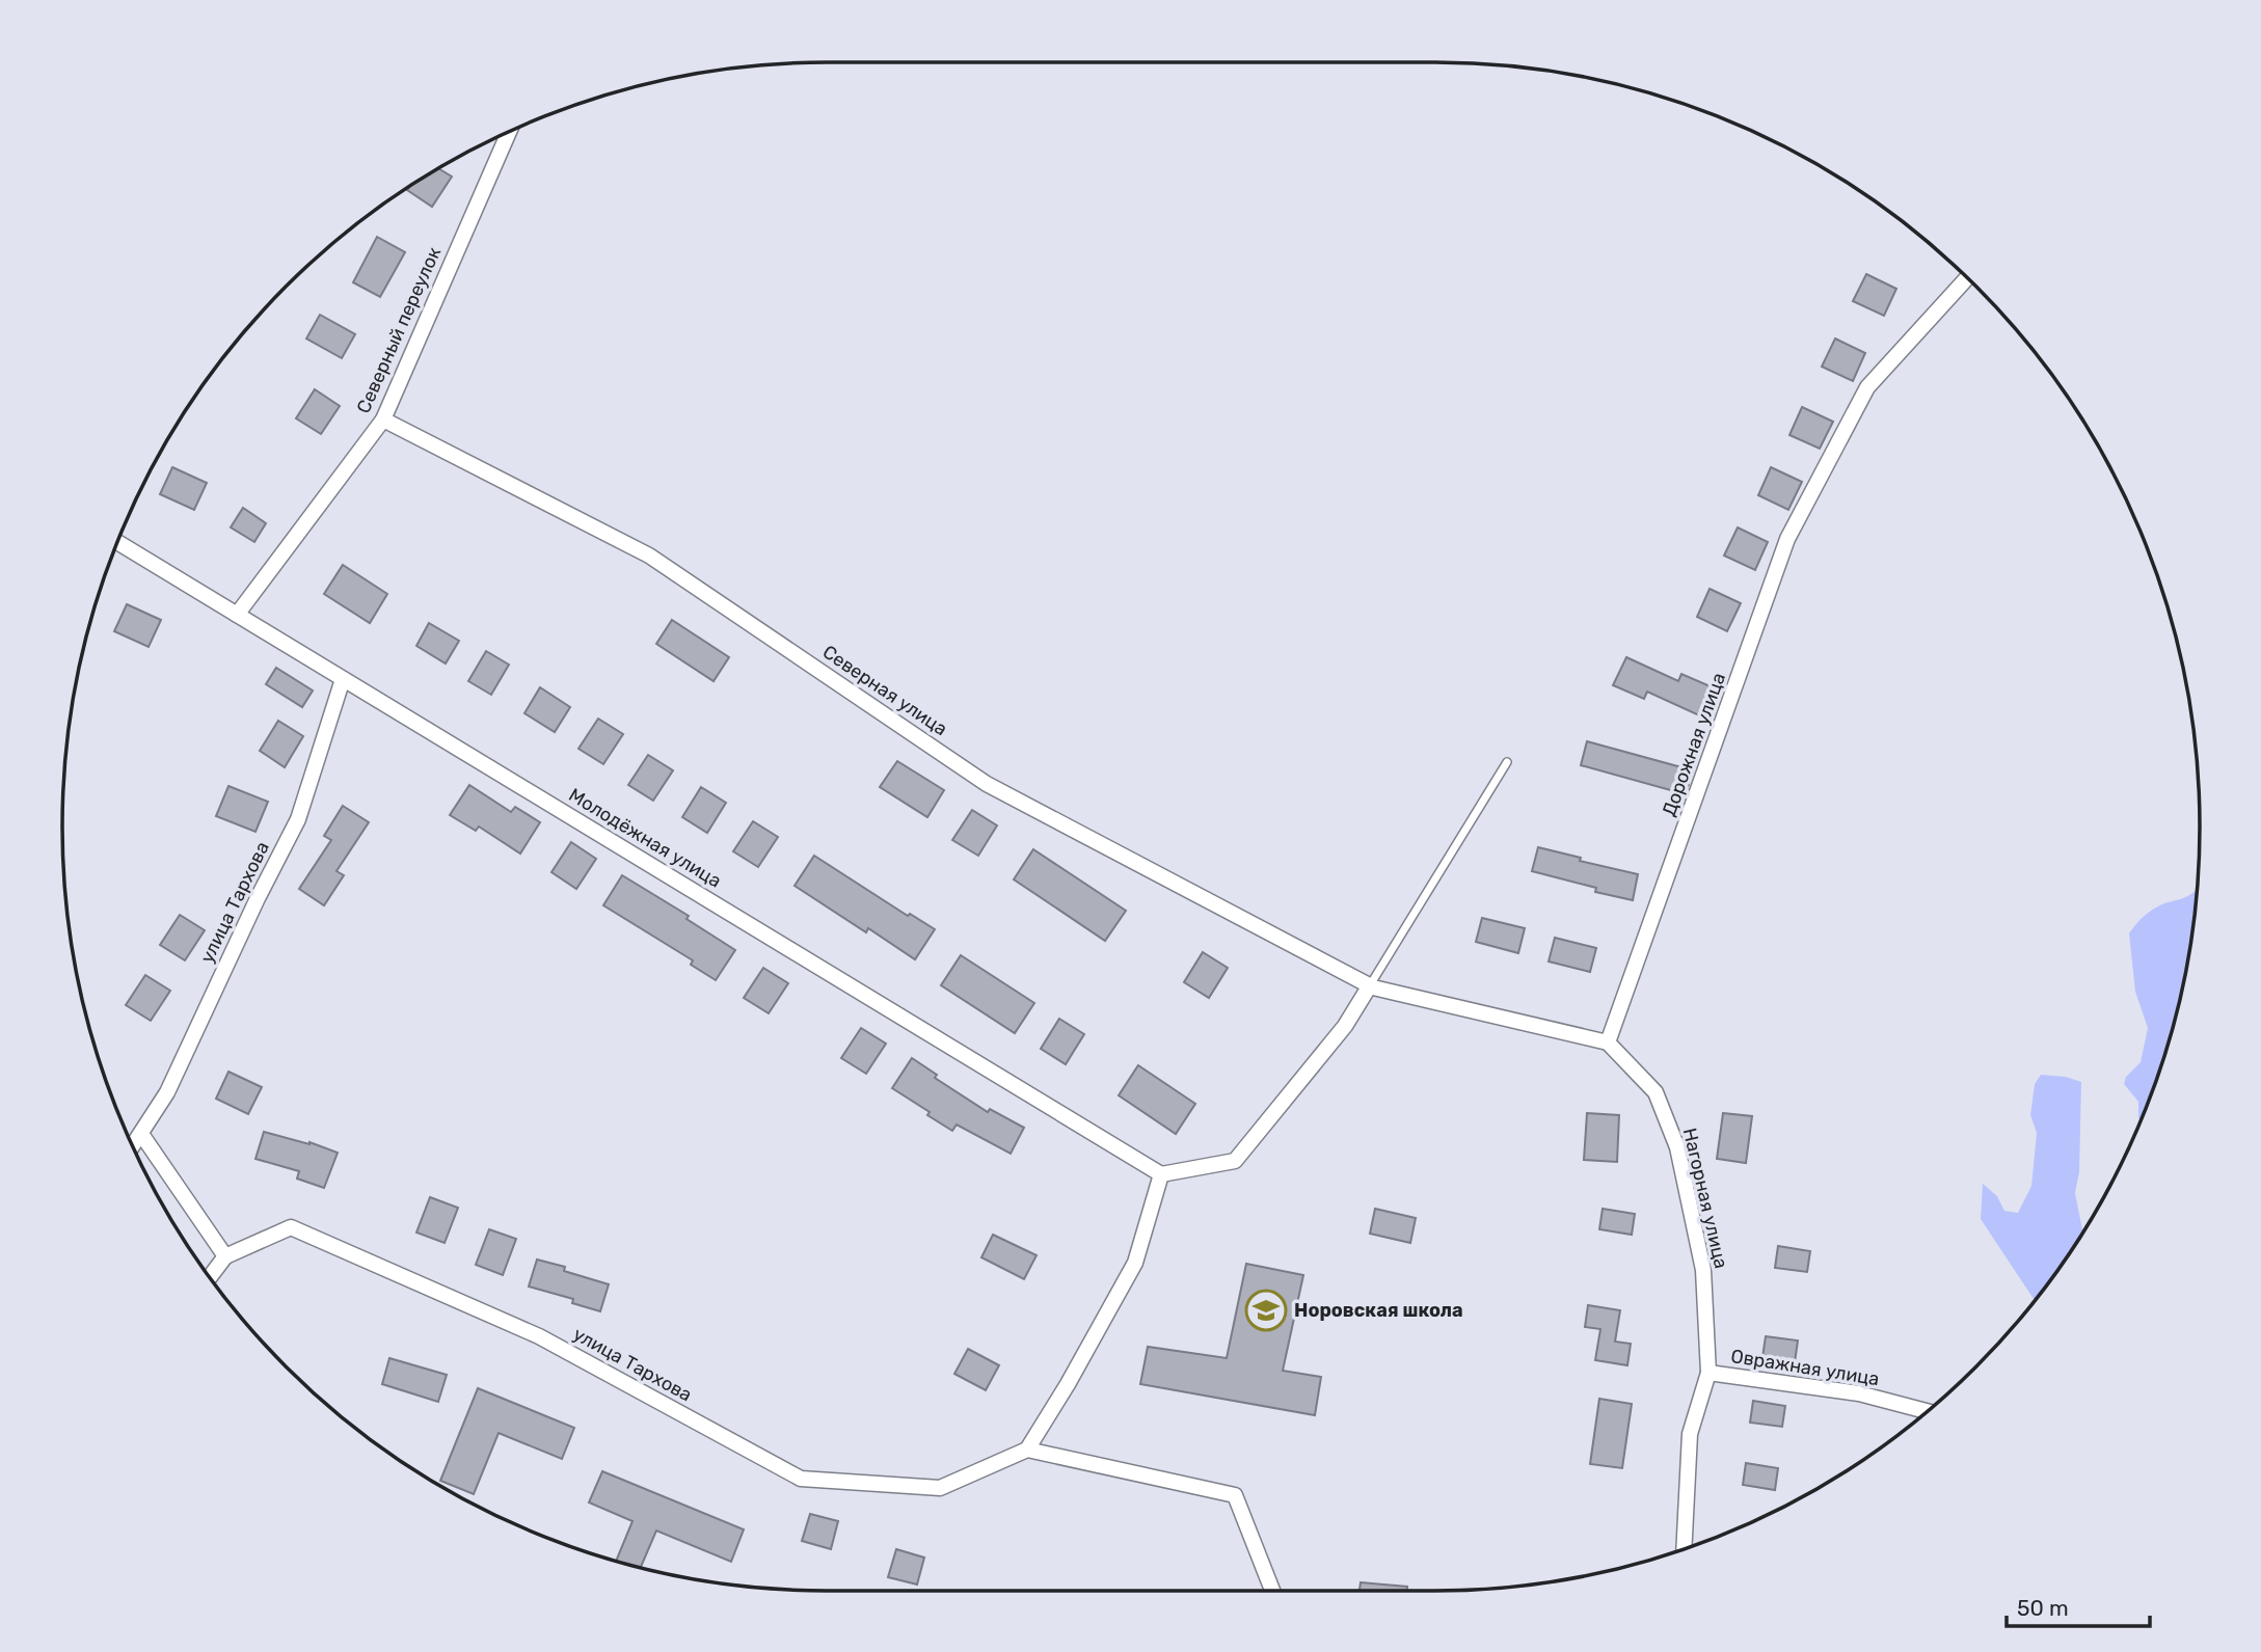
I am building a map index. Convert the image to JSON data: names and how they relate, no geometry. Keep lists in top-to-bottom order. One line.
{"streets":{"street":["Северный переулок","Северная улица","Дорожная улица","Молодёжная улица","улица Тархова","Нагорная улица","Овражная улица"]},"crossings":[["Северный переулок","Северная улица"],["Северный переулок","Молодёжная улица"],["Дорожная улица","Нагорная улица"],["Молодёжная улица","улица Тархова"],["Нагорная улица","Овражная улица"]],"places":{"school or university":["Норовская школа"]},"scale_bar":"50 m"}
